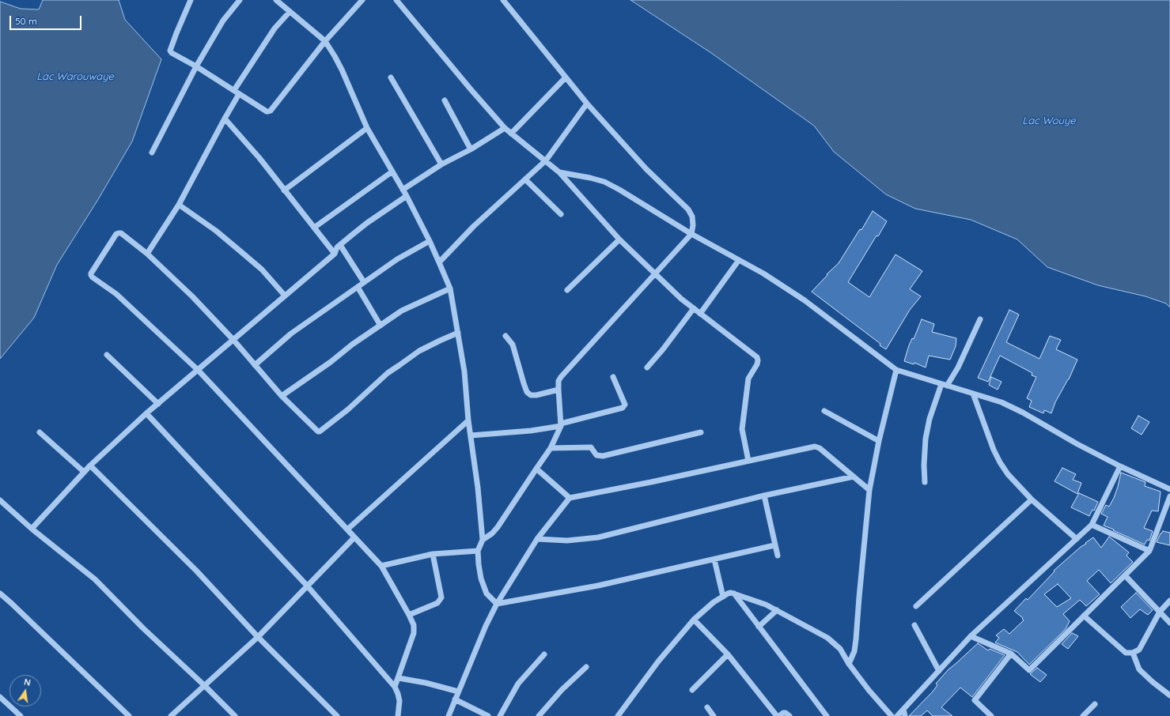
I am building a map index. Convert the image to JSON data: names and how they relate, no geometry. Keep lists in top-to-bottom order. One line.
{"water":["Lac Warouwaye","Lac Wouye"],"scale_bar":"50 m","north":"top"}
